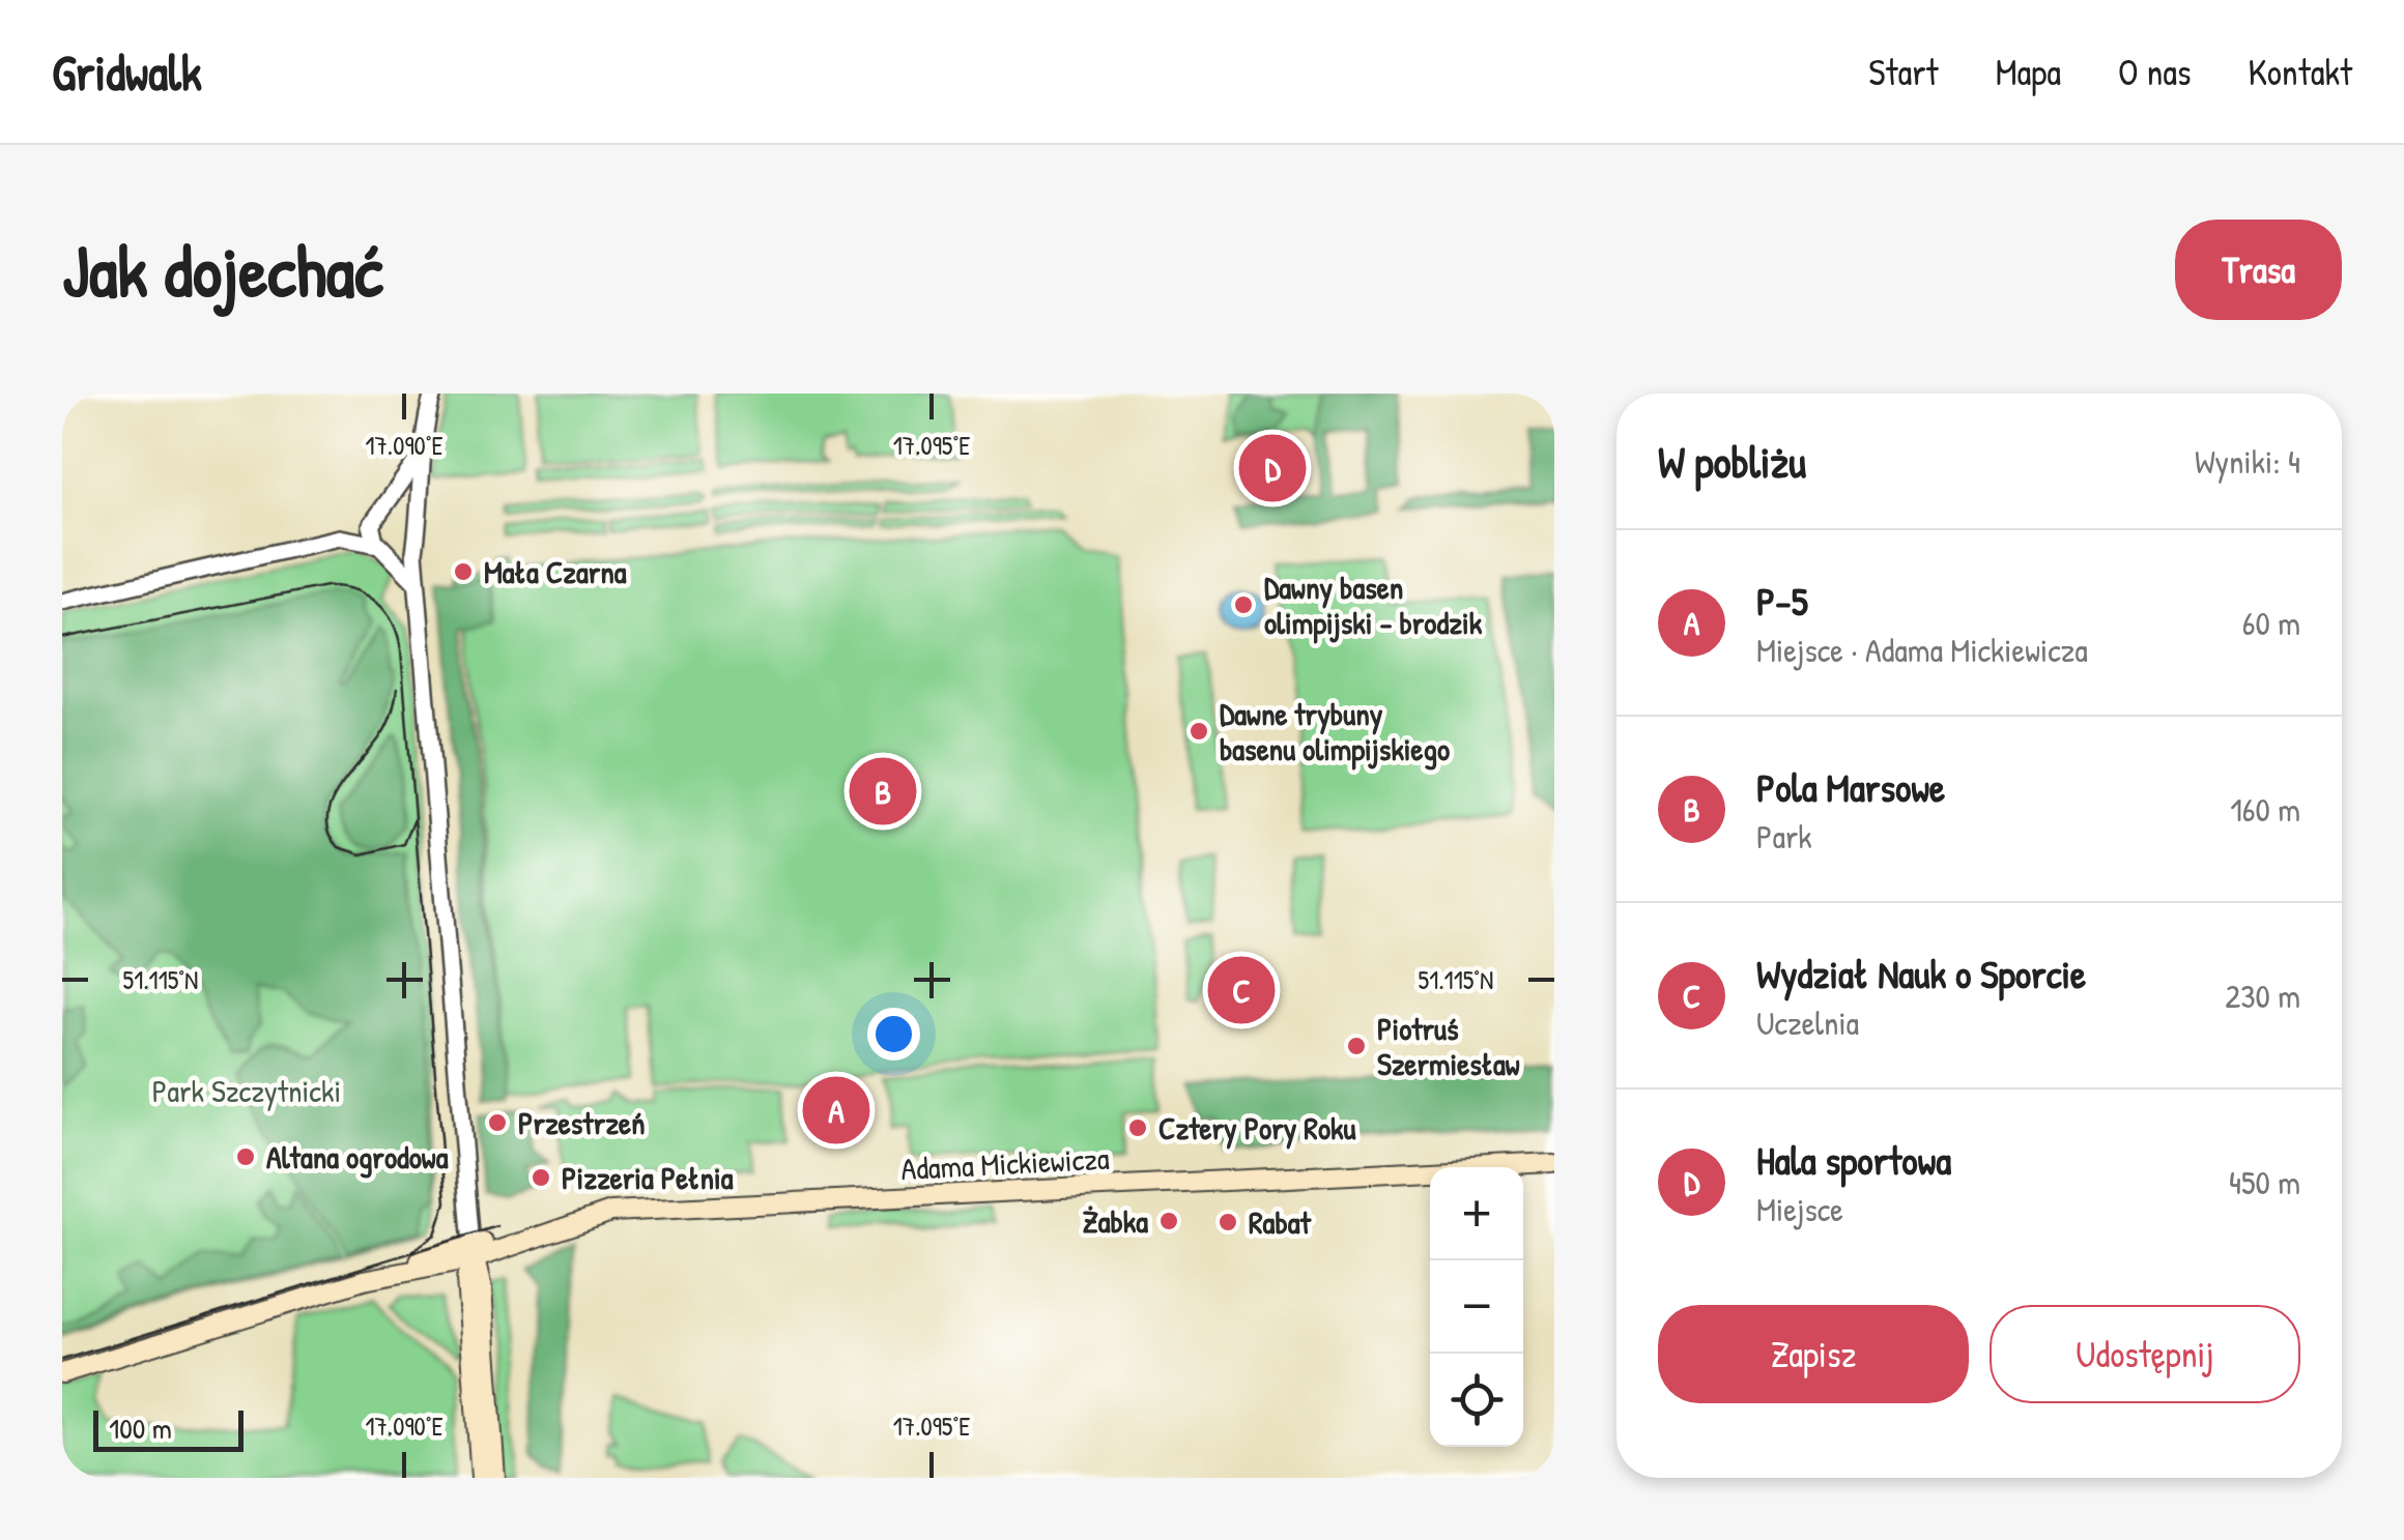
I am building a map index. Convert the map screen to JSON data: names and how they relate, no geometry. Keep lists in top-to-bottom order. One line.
{"streets":{"main road":["Adama Mickiewicza"]},"parks":["Park Szczytnicki"],"places":["Mała Czarna","Dawny basen olimpijski - brodzik","Dawne trybuny basenu olimpijskiego","Piotruś Szermiesław","Przestrzeń","Cztery Pory Roku","Altana ogrodowa","Pizzeria Pełnia","Żabka","Rabat"],"scale_bar":"100 m","page":{"header":"Gridwalk","nav":["Start","Mapa","O nas","Kontakt"],"buttons":["Trasa",["Zapisz","Udostępnij"]],"title":"Jak dojechać","heading":["W pobliżu","Wyniki: 4"],"pins":["D","B","C","A"],"list":[{"mark":"A","name":"P-5","note":"Miejsce · Adama Mickiewicza","value":"60 m"},{"mark":"B","name":"Pola Marsowe","note":"Park","value":"160 m"},{"mark":"C","name":"Wydział Nauk o Sporcie","note":"Uczelnia","value":"230 m"},{"mark":"D","name":"Hala sportowa","note":"Miejsce","value":"450 m"}],"map_buttons":["+","−"],"scale":"100 m"},"coordinates":["17.090°E","17.095°E","51.115°N"]}
